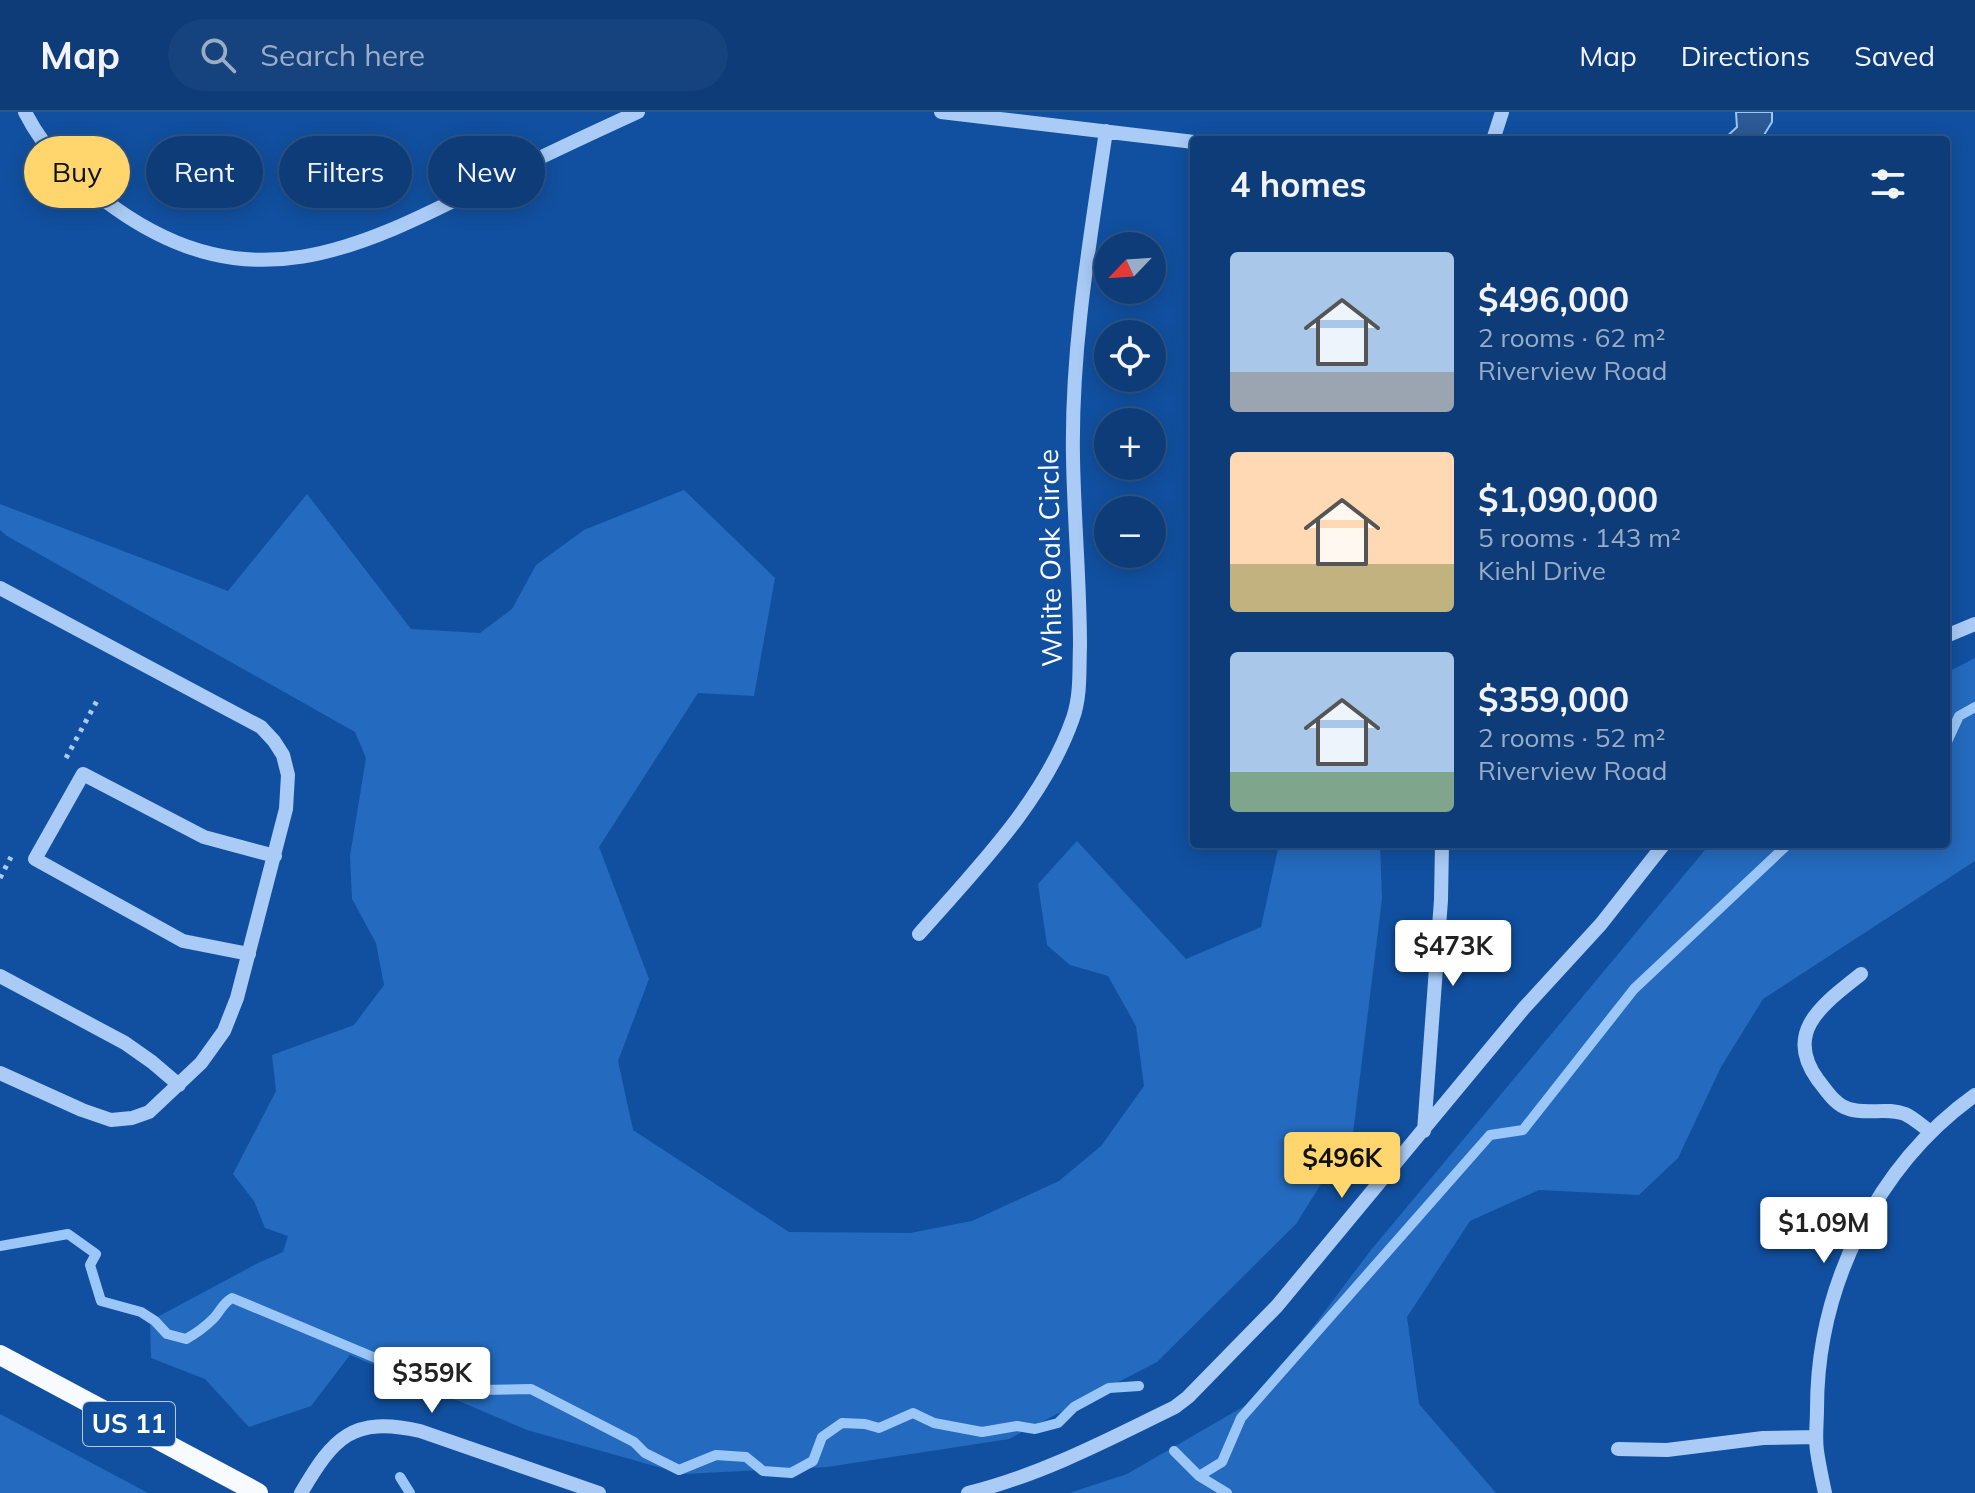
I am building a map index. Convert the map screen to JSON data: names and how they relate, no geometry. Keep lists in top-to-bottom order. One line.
{"streets":{"main road":["US 11"],"street":["White Oak Circle"]},"north":"bottom left","page":{"header":"Map","search":"Search here","nav":["Map","Directions","Saved"],"chip":["Buy","Rent","Filters","New"],"heading":"4 homes","map_buttons":["+","−"],"list":[{"name":"$496,000","note":"2 rooms · 62 m² · Riverview Road"},{"name":"$1,090,000","note":"5 rooms · 143 m² · Kiehl Drive"},{"name":"$359,000","note":"2 rooms · 52 m² · Riverview Road"}],"price":["$473K","$496K","$1.09M","$359K"]}}
